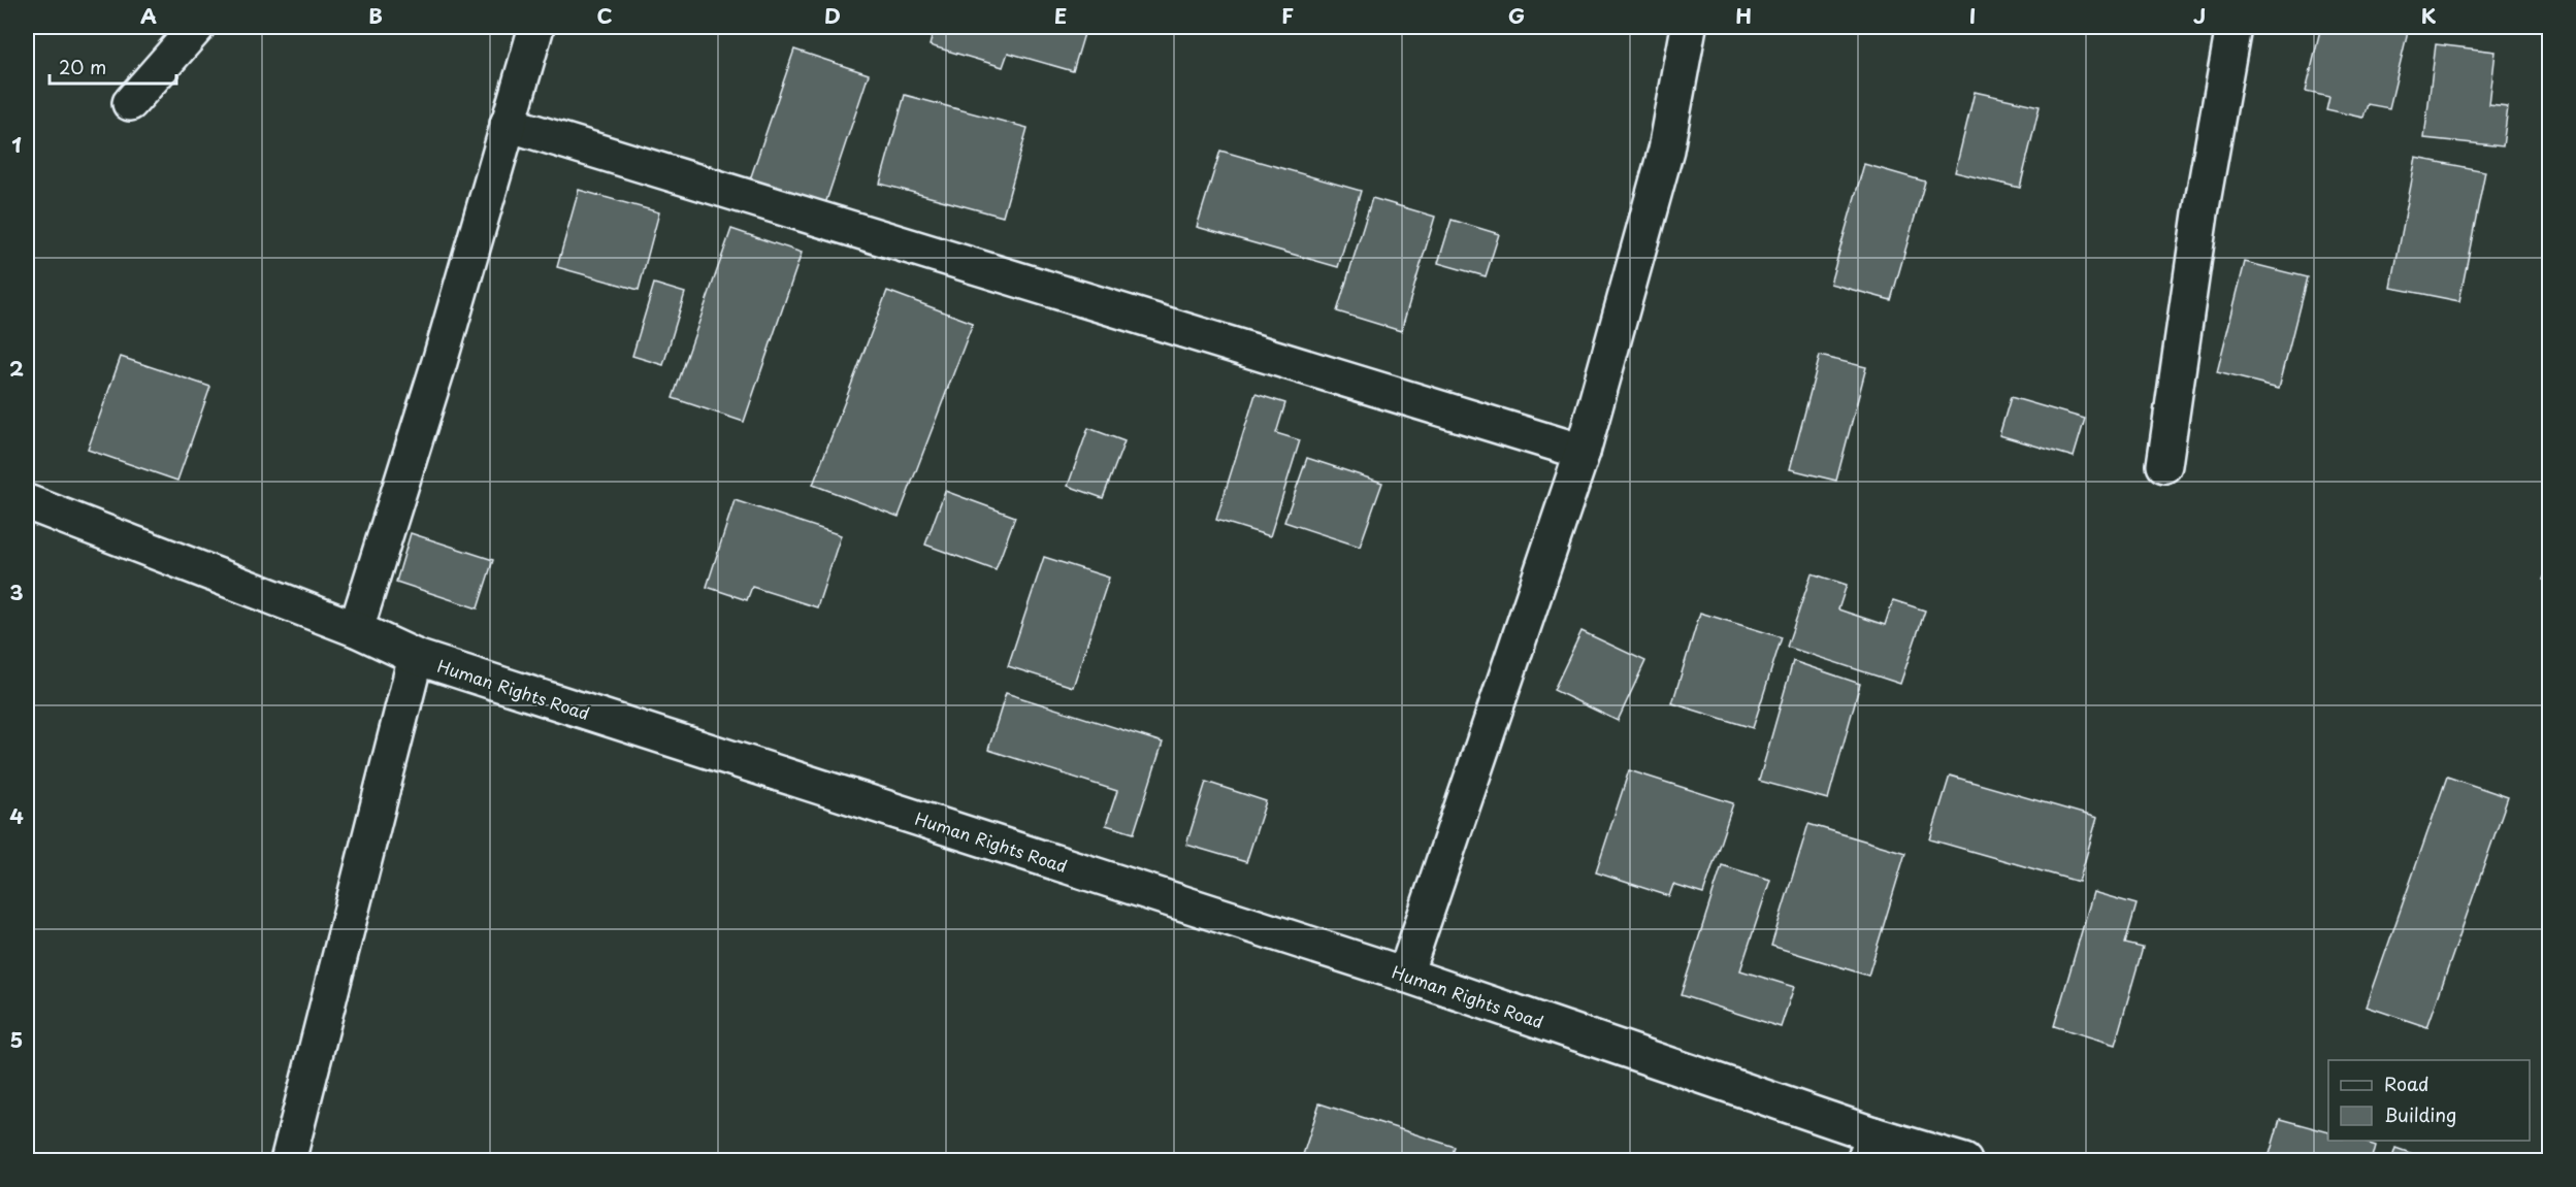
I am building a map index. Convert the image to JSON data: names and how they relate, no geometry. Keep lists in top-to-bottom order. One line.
{"streets":{"street":["Human Rights Road"]},"legend":["Road","Building"],"scale_bar":"20 m","grid":{"columns":["A","B","C","D","E","F","G","H","I","J","K"],"rows":["1","2","3","4","5"]}}
